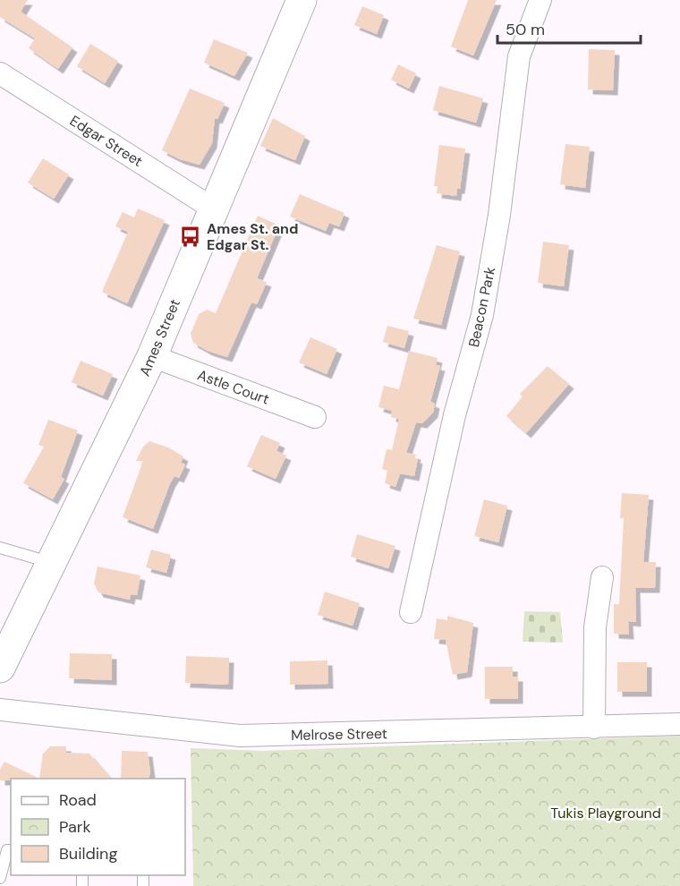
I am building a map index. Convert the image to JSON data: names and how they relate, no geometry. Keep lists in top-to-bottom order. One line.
{"streets":{"street":["Edgar Street","Beacon Park","Ames Street","Astle Court","Melrose Street"]},"crossings":[["Edgar Street","Ames Street"],["Ames Street","Astle Court"]],"parks":["Tukis Playground"],"places":{"bus stop":["Ames St. and Edgar St."]},"legend":["Road","Park","Building"],"scale_bar":"50 m"}
